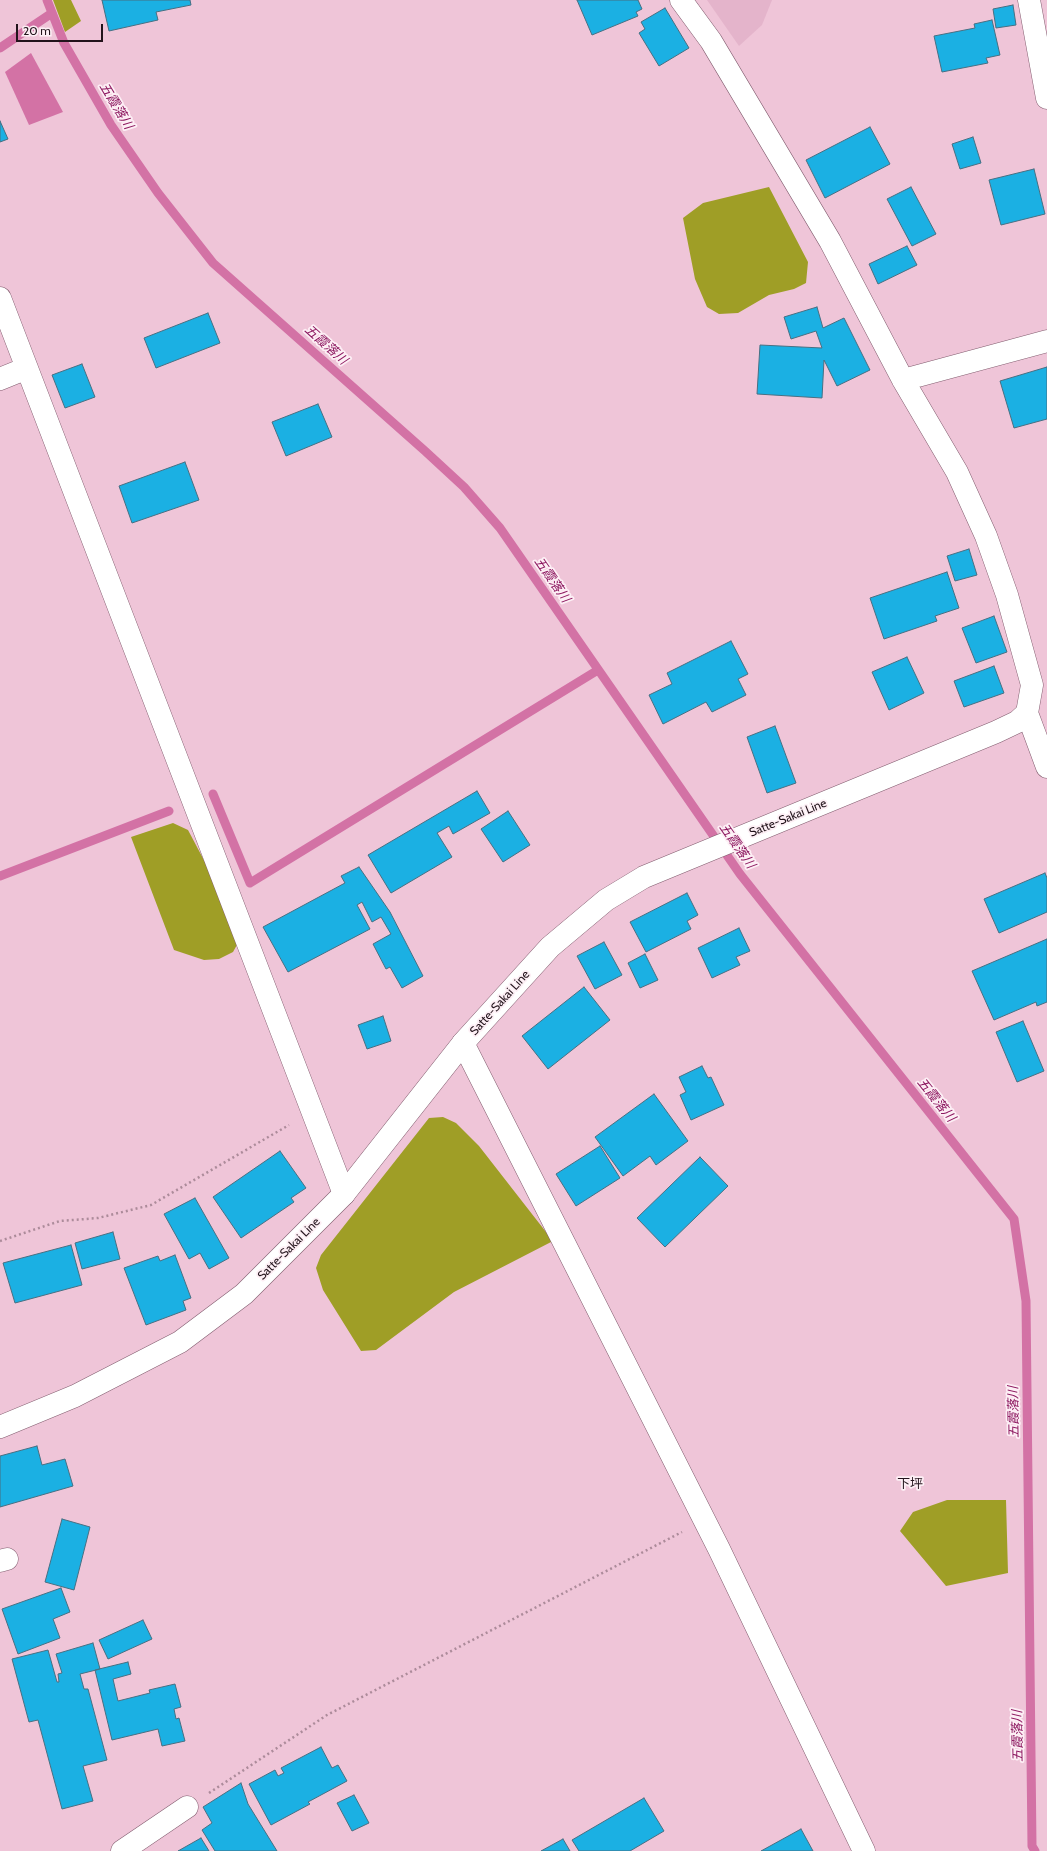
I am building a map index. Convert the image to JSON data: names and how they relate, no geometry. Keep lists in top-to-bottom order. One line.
{"streets":{"street":["Satte-Sakai Line"]},"districts":["下坪"],"water":["五霞落川"],"scale_bar":"20 m"}
